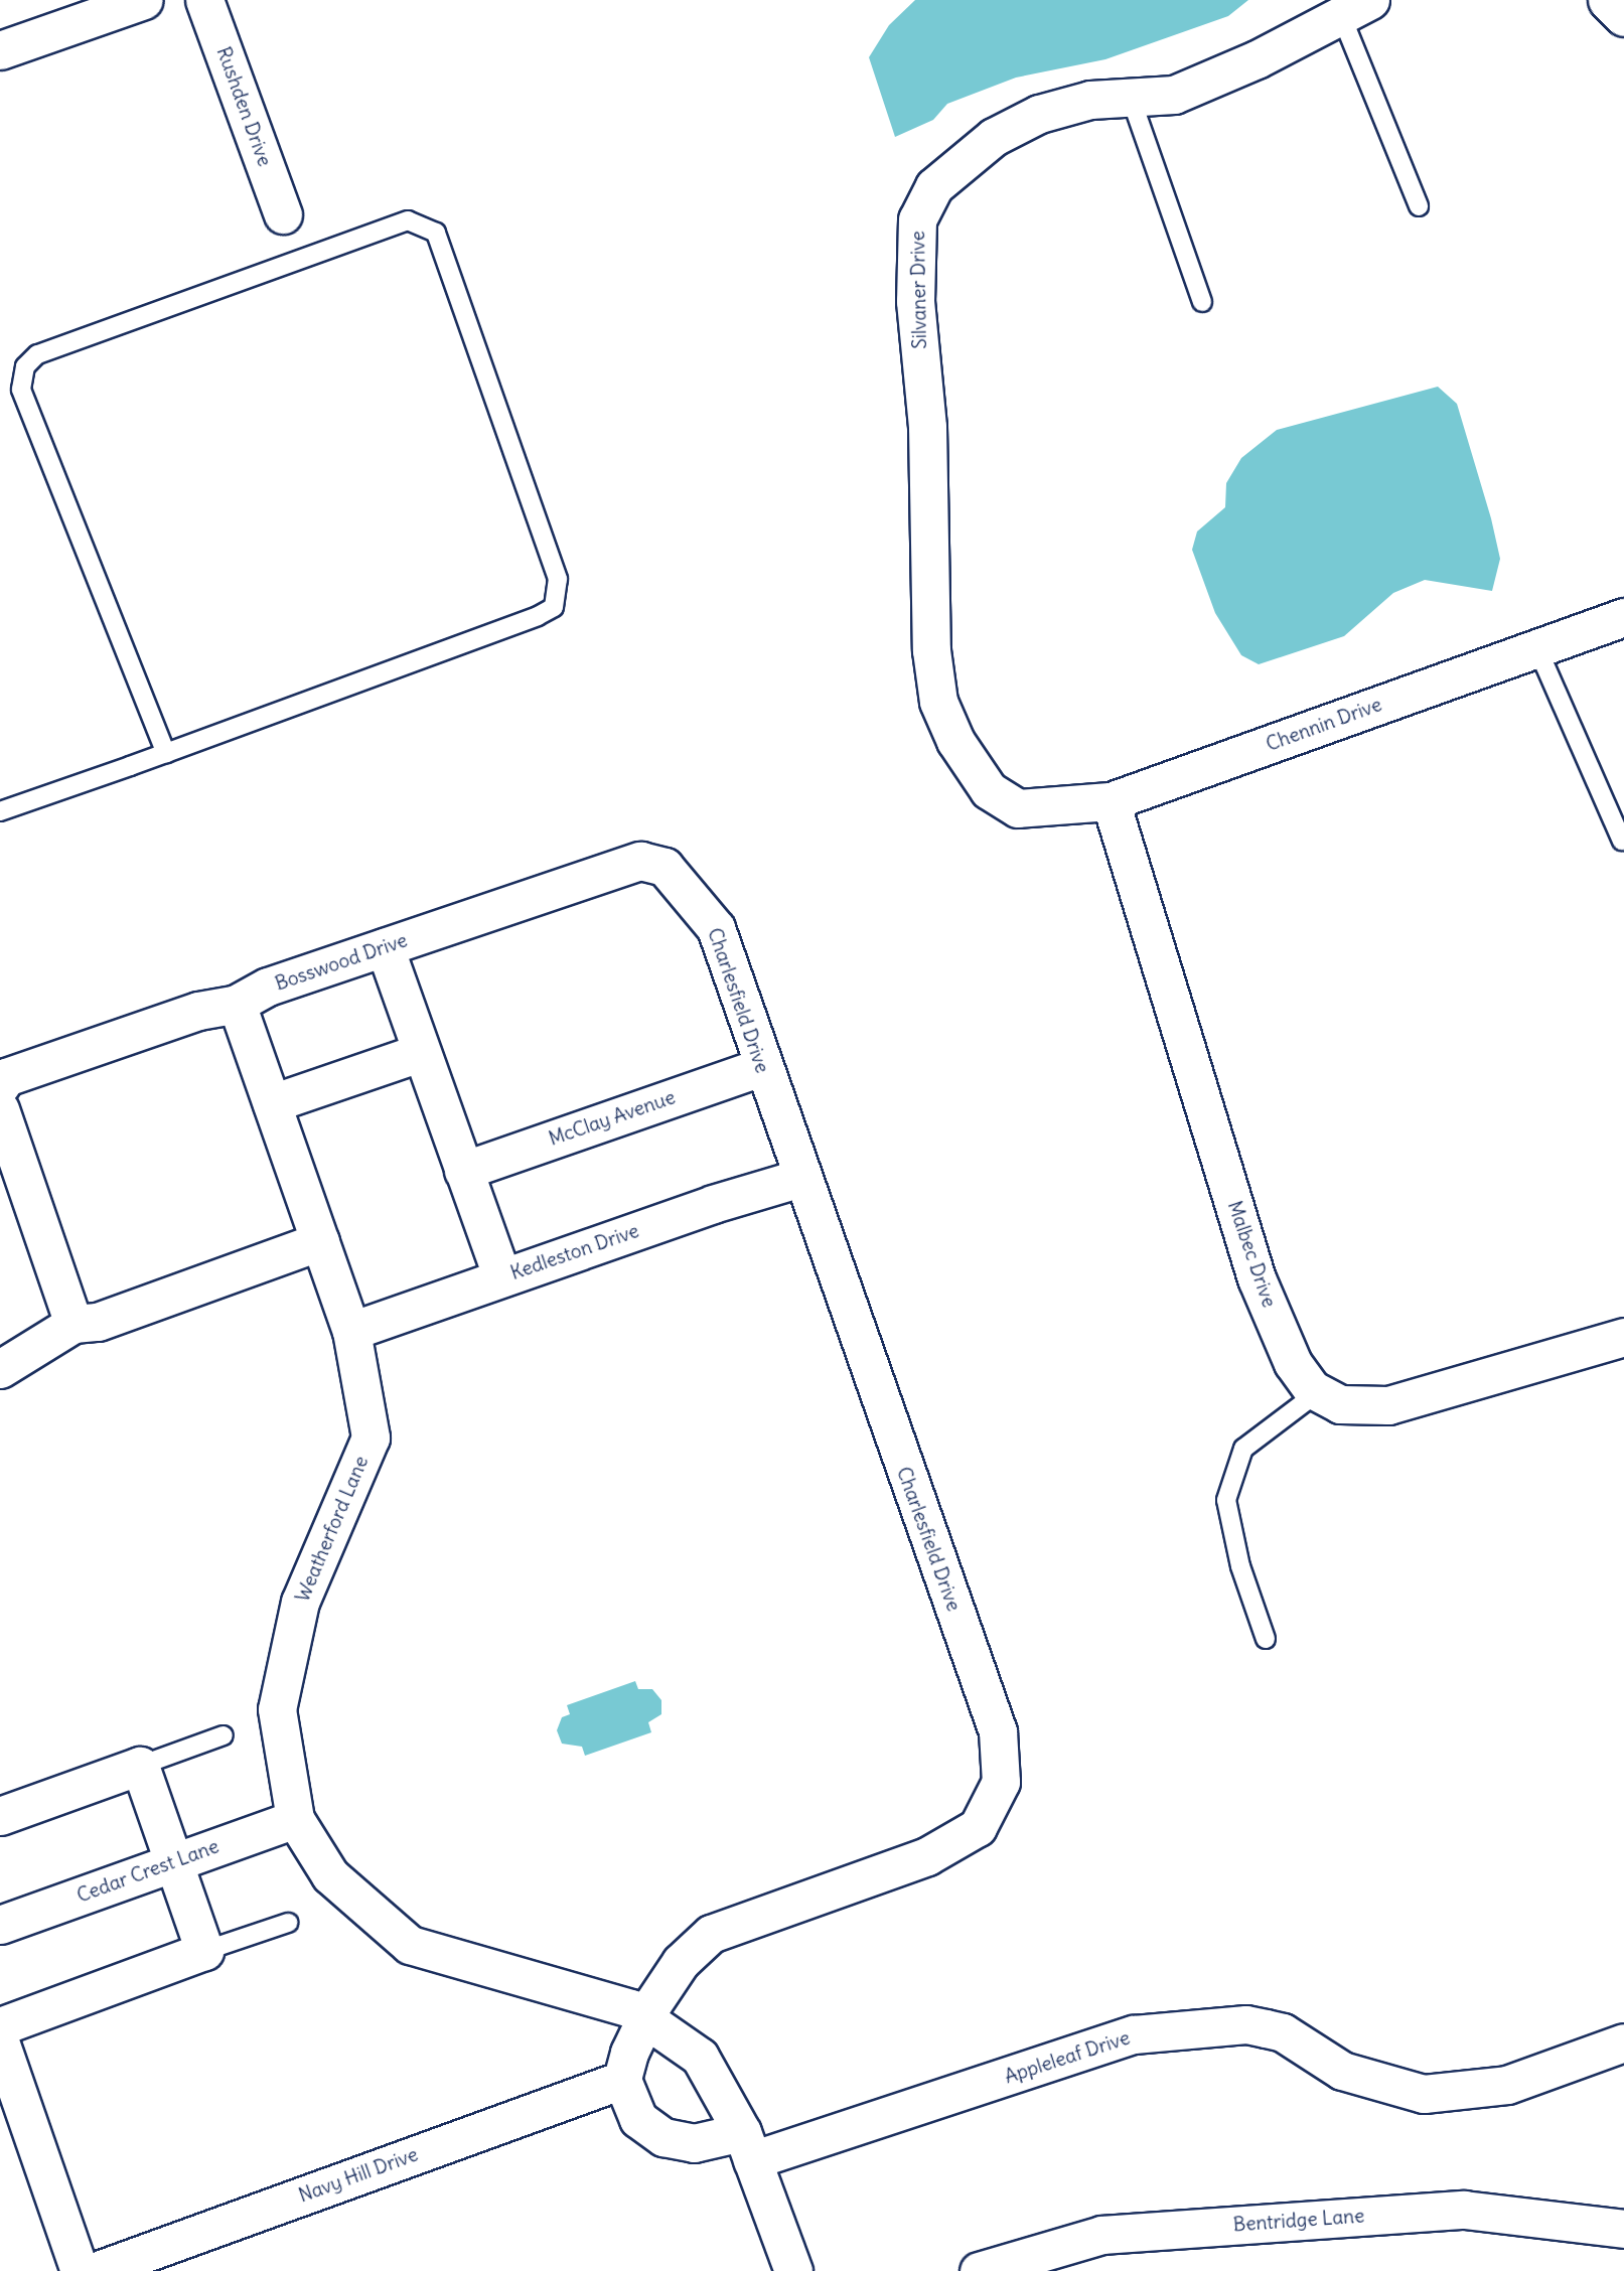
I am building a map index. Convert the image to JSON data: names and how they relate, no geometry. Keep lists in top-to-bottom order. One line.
{"streets":{"street":["Rushden Drive","Silvaner Drive","Chennin Drive","Bosswood Drive","Charlesfield Drive","McClay Avenue","Kedleston Drive","Malbec Drive","Weatherford Lane","Cedar Crest Lane","Appleleaf Drive","Navy Hill Drive","Bentridge Lane"]},"crossings":[["Silvaner Drive","Chennin Drive"],["Chennin Drive","Malbec Drive"],["Bosswood Drive","Charlesfield Drive"],["Bosswood Drive","Weatherford Lane"],["Charlesfield Drive","McClay Avenue"],["Charlesfield Drive","Kedleston Drive"],["Charlesfield Drive","Weatherford Lane"],["Kedleston Drive","Weatherford Lane"],["Weatherford Lane","Cedar Crest Lane"],["Weatherford Lane","Appleleaf Drive"]]}
